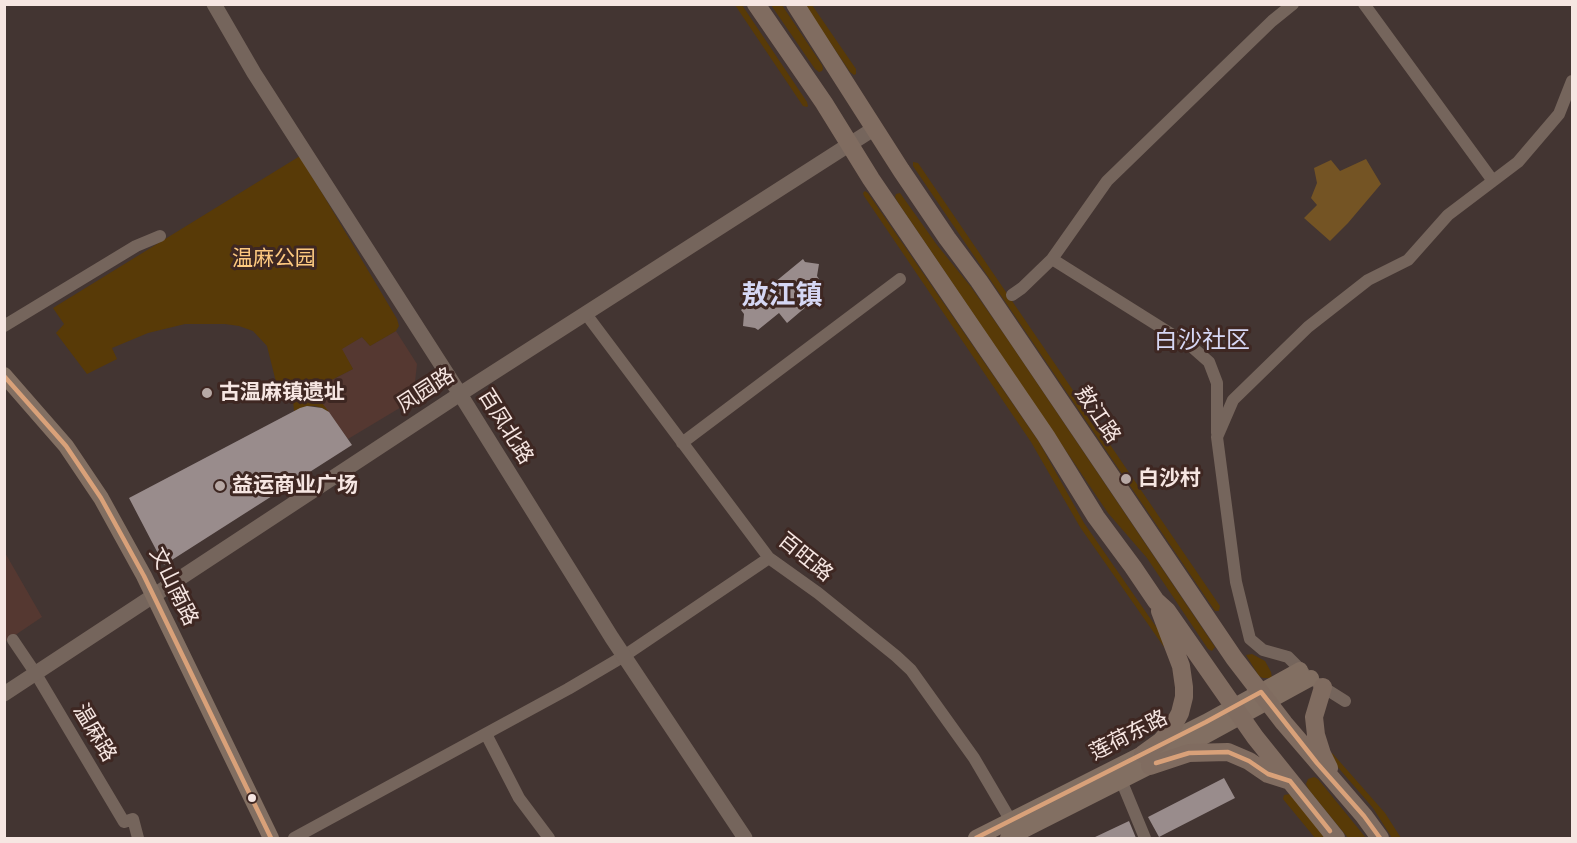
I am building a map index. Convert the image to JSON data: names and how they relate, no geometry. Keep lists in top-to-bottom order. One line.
{"streets":{"main road":["敖江路","文山南路","莲荷东路"],"street":["凤园路","百凤北路","百旺路","温麻路"]},"crossings":[["凤园路","敖江路"],["凤园路","百凤北路"],["凤园路","百旺路"],["凤园路","文山南路"],["凤园路","温麻路"],["敖江路","莲荷东路"],["百旺路","莲荷东路"]],"districts":["敖江镇","白沙社区"],"parks":["温麻公园"],"places":["古温麻镇遗址","白沙村","益运商业广场"]}
